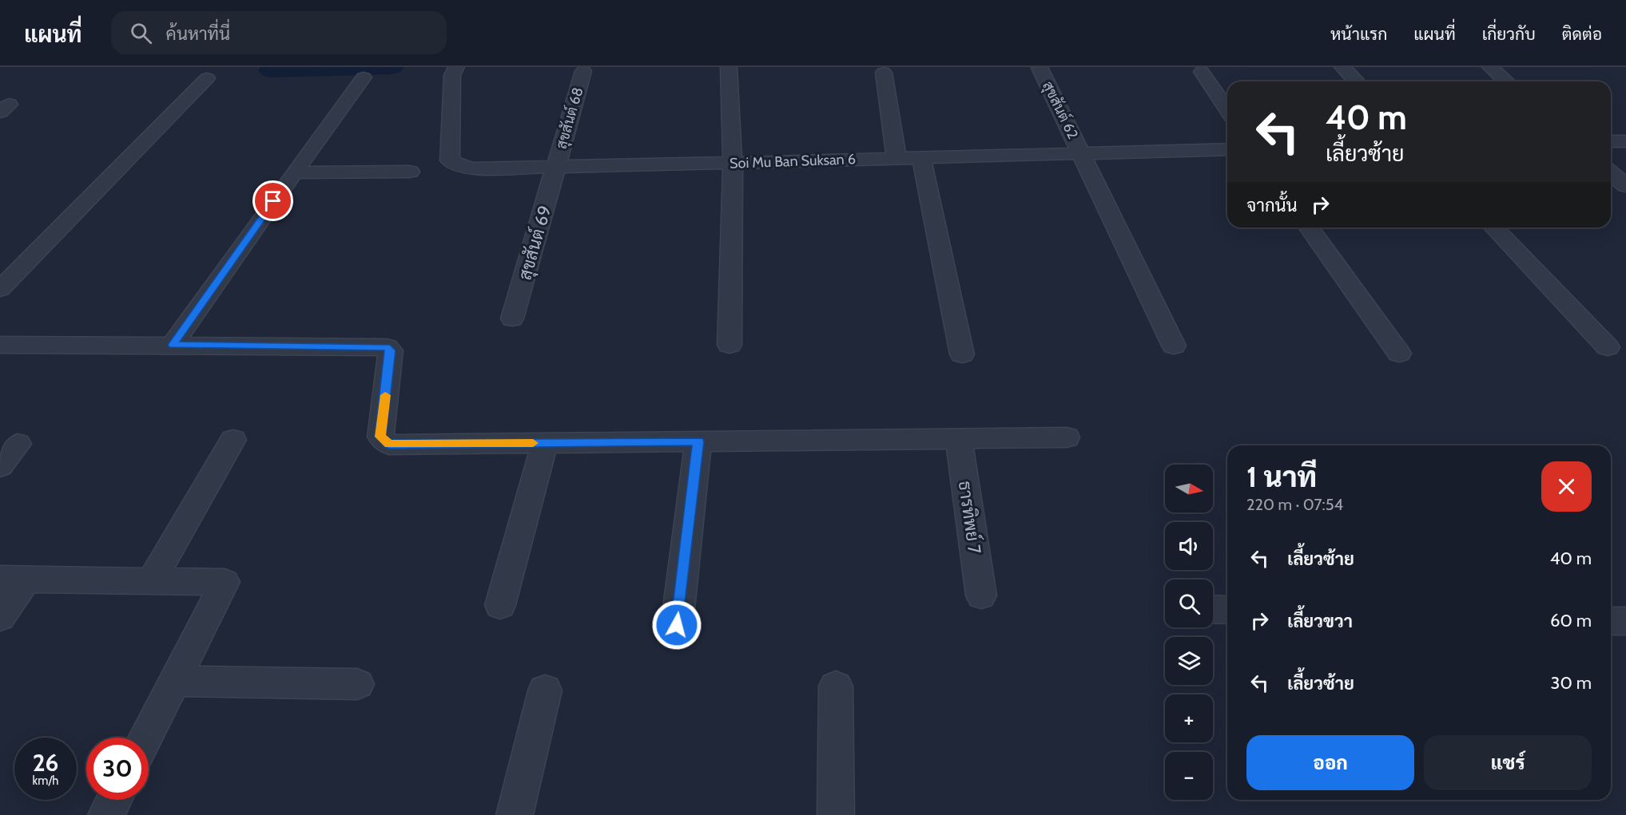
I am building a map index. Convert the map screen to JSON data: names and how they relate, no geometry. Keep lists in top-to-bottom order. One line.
{"streets":{"street":["สุขสันต์ 62","สุขสันต์ 68","Soi Mu Ban Suksan 6","สุขสันต์ 69","ธารทิพย์ 7"]},"crossings":[["สุขสันต์ 62","Soi Mu Ban Suksan 6"],["สุขสันต์ 68","Soi Mu Ban Suksan 6"],["สุขสันต์ 68","สุขสันต์ 69"],["Soi Mu Ban Suksan 6","สุขสันต์ 69"]],"north":"right","page":{"header":"แผนที่","search":"ค้นหาที่นี่","nav":["หน้าแรก","แผนที่","เกี่ยวกับ","ติดต่อ"],"turn":["40 m","เลี้ยวซ้าย"],"then":"จากนั้น","heading":["1 นาที","220 m · 07:54"],"map_buttons":["+","−"],"list":[{"name":"เลี้ยวซ้าย","value":"40 m"},{"name":"เลี้ยวขวา","value":"60 m"},{"name":"เลี้ยวซ้าย","value":"30 m"}],"buttons":["ออก","แชร์"],"speed":"26 km/h","limit":"30"}}
